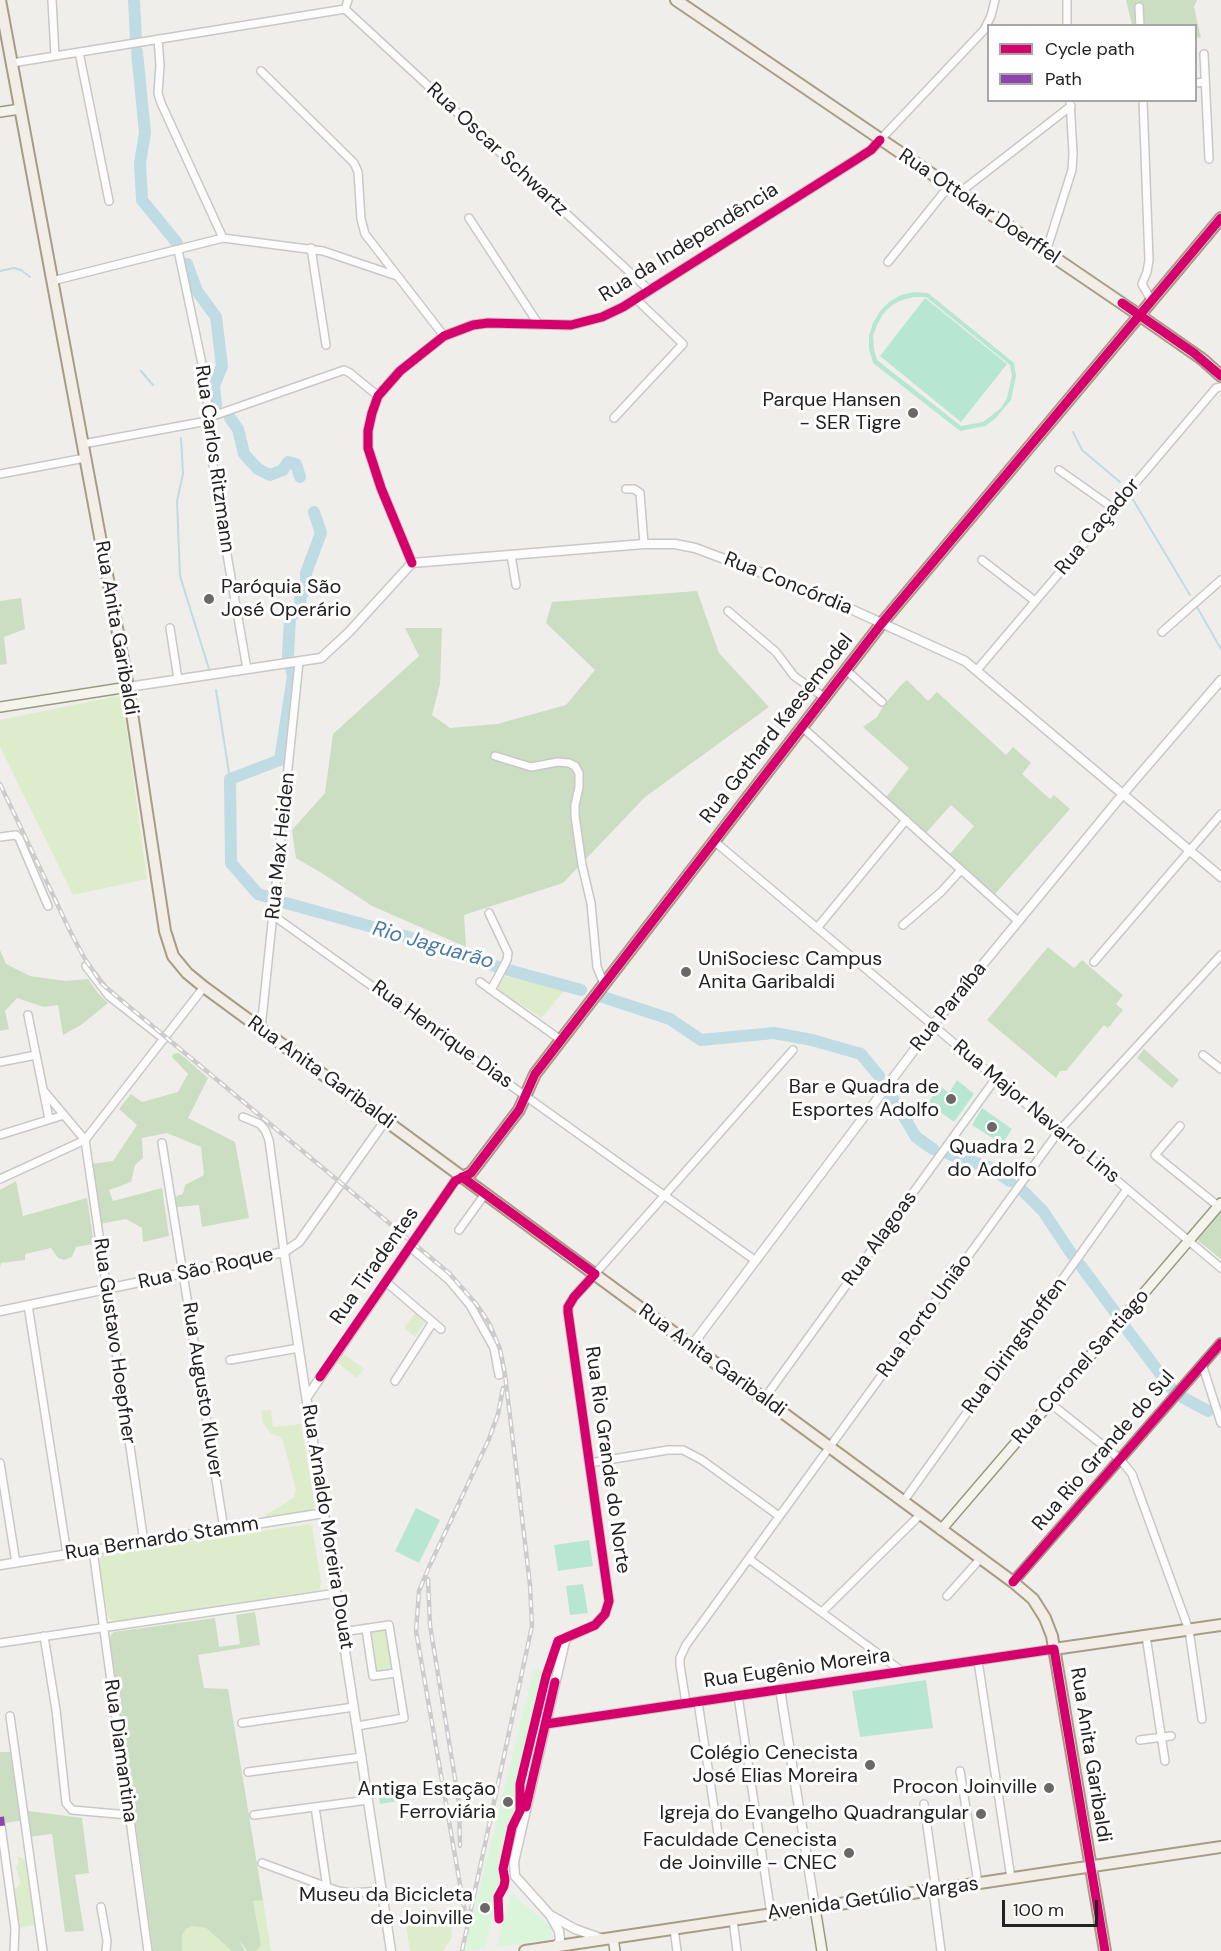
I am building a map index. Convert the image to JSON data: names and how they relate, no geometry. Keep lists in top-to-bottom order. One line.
{"streets":{"main road":["Rua Ottokar Doerffel","Rua Anita Garibaldi","Rua Gothard Kaesemodel","Rua Coronel Santiago","Rua Rio Grande do Sul","Rua Eugênio Moreira","Avenida Getúlio Vargas"],"street":["Rua Oscar Schwartz","Rua da Independência","Rua Carlos Ritzmann","Rua Caçador","Rua Concórdia","Rua Max Heiden","Rua Paraíba","Rua Henrique Dias","Rua Major Navarro Lins","Rua Alagoas","Rua Tiradentes","Rua São Roque","Rua Porto União","Rua Gustavo Hoepfner","Rua Diringshoffen","Rua Augusto Kluver","Rua Rio Grande do Norte","Rua Arnaldo Moreira Douat","Rua Bernardo Stamm","Rua Diamantina"]},"crossings":[["Rua Oscar Schwartz","Rua da Independência"],["Rua Ottokar Doerffel","Rua da Independência"],["Rua Ottokar Doerffel","Rua Gothard Kaesemodel"],["Rua da Independência","Rua Concórdia"],["Rua Caçador","Rua Concórdia"],["Rua Concórdia","Rua Gothard Kaesemodel"],["Rua Concórdia","Rua Paraíba"],["Rua Anita Garibaldi","Rua Gothard Kaesemodel"],["Rua Anita Garibaldi","Rua Max Heiden"],["Rua Anita Garibaldi","Rua Paraíba"],["Rua Anita Garibaldi","Rua Alagoas"],["Rua Anita Garibaldi","Rua Tiradentes"],["Rua Anita Garibaldi","Rua São Roque"],["Rua Anita Garibaldi","Rua Porto União"],["Rua Anita Garibaldi","Rua Diringshoffen"],["Rua Anita Garibaldi","Rua Coronel Santiago"],["Rua Anita Garibaldi","Rua Rio Grande do Sul"],["Rua Anita Garibaldi","Rua Rio Grande do Norte"],["Rua Anita Garibaldi","Rua Eugênio Moreira"],["Rua Anita Garibaldi","Avenida Getúlio Vargas"],["Rua Gothard Kaesemodel","Rua Henrique Dias"],["Rua Gothard Kaesemodel","Rua Major Navarro Lins"],["Rua Gothard Kaesemodel","Rua Tiradentes"],["Rua Max Heiden","Rua Henrique Dias"],["Rua Paraíba","Rua Henrique Dias"],["Rua Paraíba","Rua Major Navarro Lins"],["Rua Major Navarro Lins","Rua Alagoas"],["Rua Major Navarro Lins","Rua Porto União"],["Rua Major Navarro Lins","Rua Diringshoffen"],["Rua Major Navarro Lins","Rua Coronel Santiago"],["Rua Tiradentes","Rua Arnaldo Moreira Douat"],["Rua São Roque","Rua Gustavo Hoepfner"],["Rua São Roque","Rua Augusto Kluver"],["Rua São Roque","Rua Arnaldo Moreira Douat"],["Rua Porto União","Rua Eugênio Moreira"],["Rua Gustavo Hoepfner","Rua Bernardo Stamm"],["Rua Augusto Kluver","Rua Bernardo Stamm"],["Rua Rio Grande do Norte","Rua Eugênio Moreira"],["Rua Arnaldo Moreira Douat","Rua Bernardo Stamm"],["Rua Bernardo Stamm","Rua Diamantina"]],"water":["Rio Jaguarão"],"places":["Parque Hansen - SER Tigre","Paróquia São José Operário","UniSociesc Campus Anita Garibaldi","Bar e Quadra de Esportes Adolfo","Quadra 2 do Adolfo","Colégio Cenecista José Elias Moreira","Procon Joinville","Antiga Estação Ferroviária","Igreja do Evangelho Quadrangular","Faculdade Cenecista de Joinville - CNEC","Museu da Bicicleta de Joinville"],"legend":["Cycle path","Path"],"scale_bar":"100 m"}
